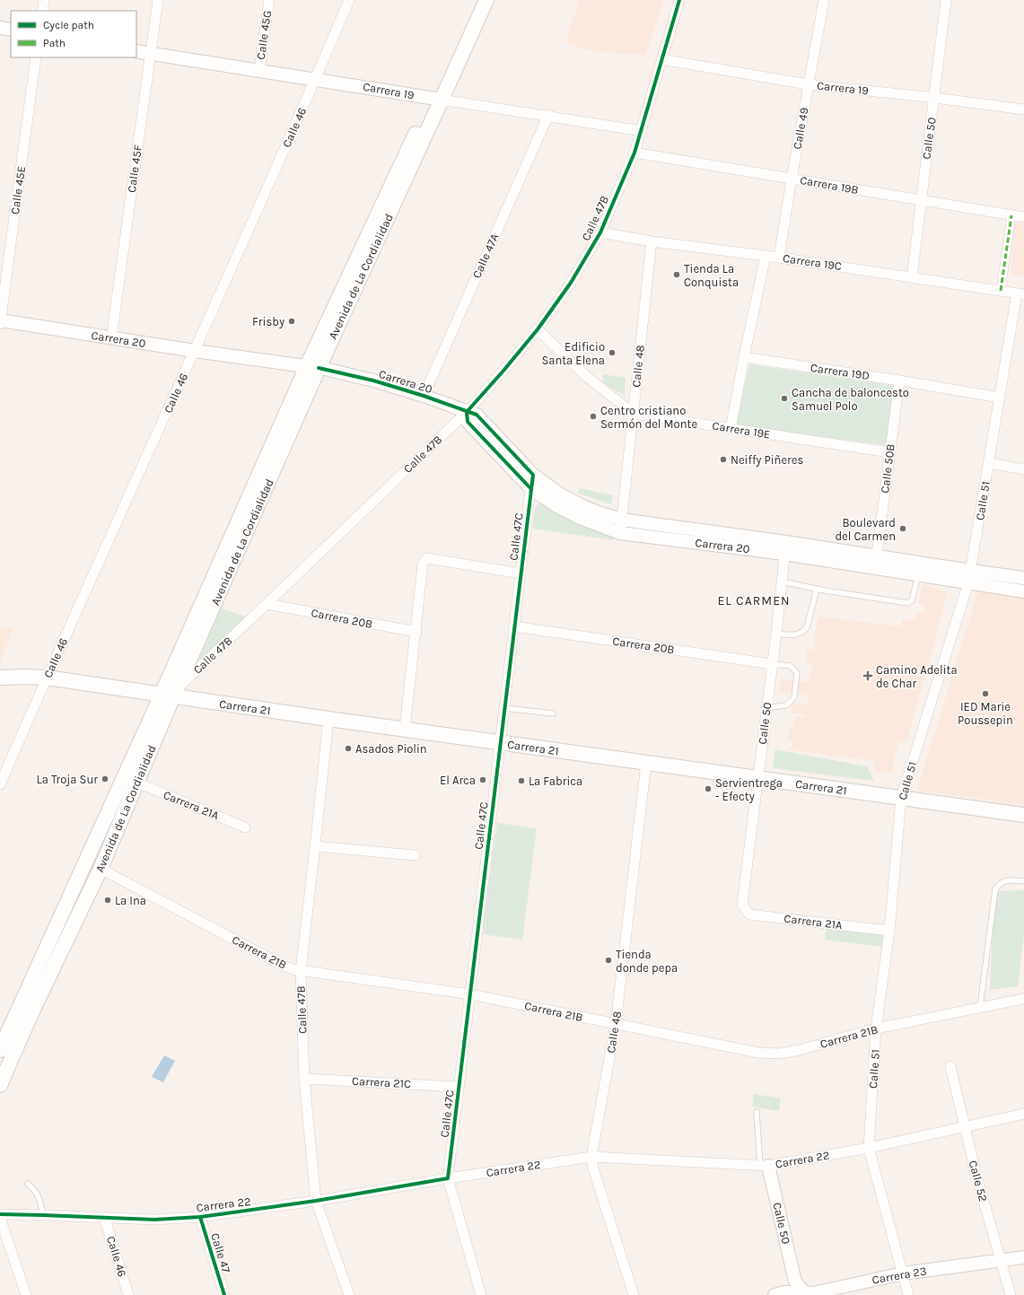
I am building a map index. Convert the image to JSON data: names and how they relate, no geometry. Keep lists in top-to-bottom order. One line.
{"streets":{"main road":["Avenida de La Cordialidad","Carrera 21"],"street":["Calle 45G","Carrera 19","Calle 46","Calle 49","Calle 50","Calle 45F","Carrera 19B","Calle 45E","Calle 47B","Calle 47A","Carrera 19C","Carrera 20","Calle 48","Carrera 19D","Carrera 19E","Calle 50B","Calle 51","Calle 47C","Carrera 20B","Carrera 21A","Carrera 21B","Carrera 21C","Carrera 22","Calle 52","Calle 47","Carrera 23"]},"crossings":[["Calle 45G","Carrera 19"],["Carrera 19","Calle 46"],["Carrera 19","Calle 49"],["Carrera 19","Calle 50"],["Carrera 19","Calle 45F"],["Carrera 19","Calle 47B"],["Carrera 19","Calle 47A"],["Carrera 19","Avenida de La Cordialidad"],["Calle 46","Carrera 20"],["Calle 46","Carrera 21"],["Calle 46","Carrera 22"],["Calle 49","Carrera 19B"],["Calle 49","Carrera 19C"],["Calle 50","Carrera 19B"],["Calle 50","Carrera 19C"],["Calle 50","Carrera 20"],["Calle 50","Carrera 20B"],["Calle 50","Carrera 21"],["Calle 50","Carrera 21A"],["Calle 50","Carrera 22"],["Calle 50","Carrera 23"],["Calle 45F","Carrera 20"],["Carrera 19B","Calle 47B"],["Calle 45E","Carrera 20"],["Calle 47B","Carrera 19C"],["Calle 47B","Avenida de La Cordialidad"],["Calle 47B","Carrera 20"],["Calle 47B","Carrera 19E"],["Calle 47B","Carrera 20B"],["Calle 47B","Carrera 21"],["Calle 47B","Carrera 21B"],["Calle 47B","Carrera 21C"],["Calle 47B","Carrera 22"],["Calle 47A","Carrera 20"],["Carrera 19C","Calle 48"],["Carrera 19C","Calle 51"],["Avenida de La Cordialidad","Carrera 20"],["Avenida de La Cordialidad","Carrera 21"],["Avenida de La Cordialidad","Carrera 21A"],["Avenida de La Cordialidad","Carrera 21B"],["Carrera 20","Calle 48"],["Carrera 20","Calle 50B"],["Carrera 20","Calle 51"],["Carrera 20","Calle 47C"],["Calle 48","Carrera 19E"],["Calle 48","Carrera 21"],["Calle 48","Carrera 21B"],["Calle 48","Carrera 22"],["Carrera 19D","Calle 50B"],["Carrera 19D","Calle 51"],["Carrera 19E","Calle 50B"],["Calle 51","Carrera 21"],["Calle 51","Carrera 21A"],["Calle 51","Carrera 21B"],["Calle 51","Carrera 22"],["Calle 51","Carrera 23"],["Calle 47C","Carrera 20B"],["Calle 47C","Carrera 21"],["Calle 47C","Carrera 21B"],["Calle 47C","Carrera 21C"],["Calle 47C","Carrera 22"],["Carrera 22","Calle 52"],["Carrera 22","Calle 47"],["Calle 52","Carrera 23"]],"districts":["EL CARMEN"],"places":{"other":["Tienda La Conquista","Frisby","Edificio Santa Elena","Cancha de baloncesto Samuel Polo","Centro cristiano Sermón del Monte","Neiffy Piñeres","Boulevard del Carmen","IED Marie Poussepin","Asados Piolin","La Troja Sur","El Arca","La Fabrica","Servientrega - Efecty","La Ina","Tienda donde pepa"],"health":["Camino Adelita de Char"]},"legend":["Cycle path","Path"]}
